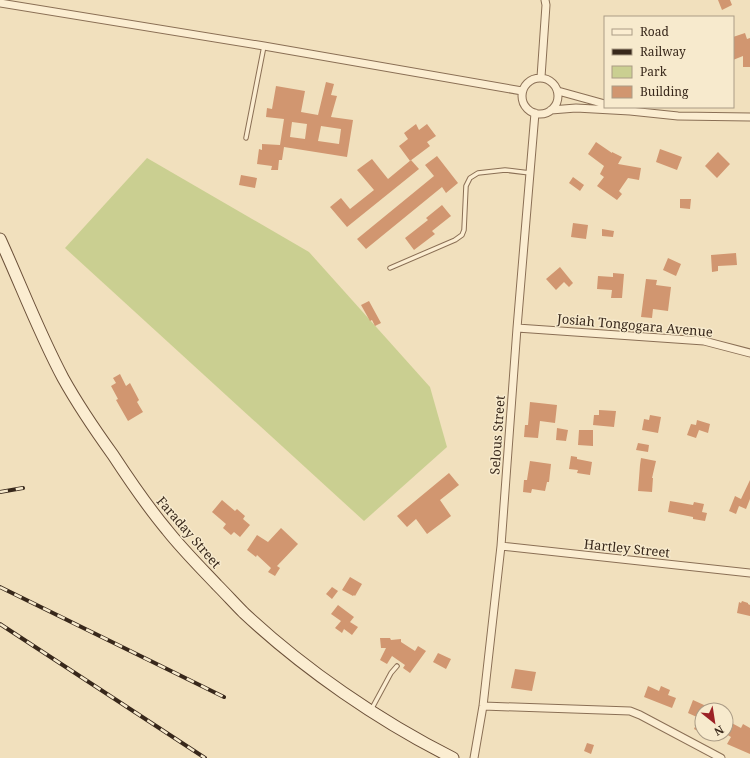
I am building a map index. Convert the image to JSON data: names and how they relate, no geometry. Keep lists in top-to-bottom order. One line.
{"streets":{"street":["Josiah Tongogara Avenue","Selous Street","Faraday Street","Hartley Street"]},"crossings":[["Josiah Tongogara Avenue","Selous Street"],["Selous Street","Hartley Street"]],"legend":["Road","Railway","Park","Building"],"north":"bottom right"}
